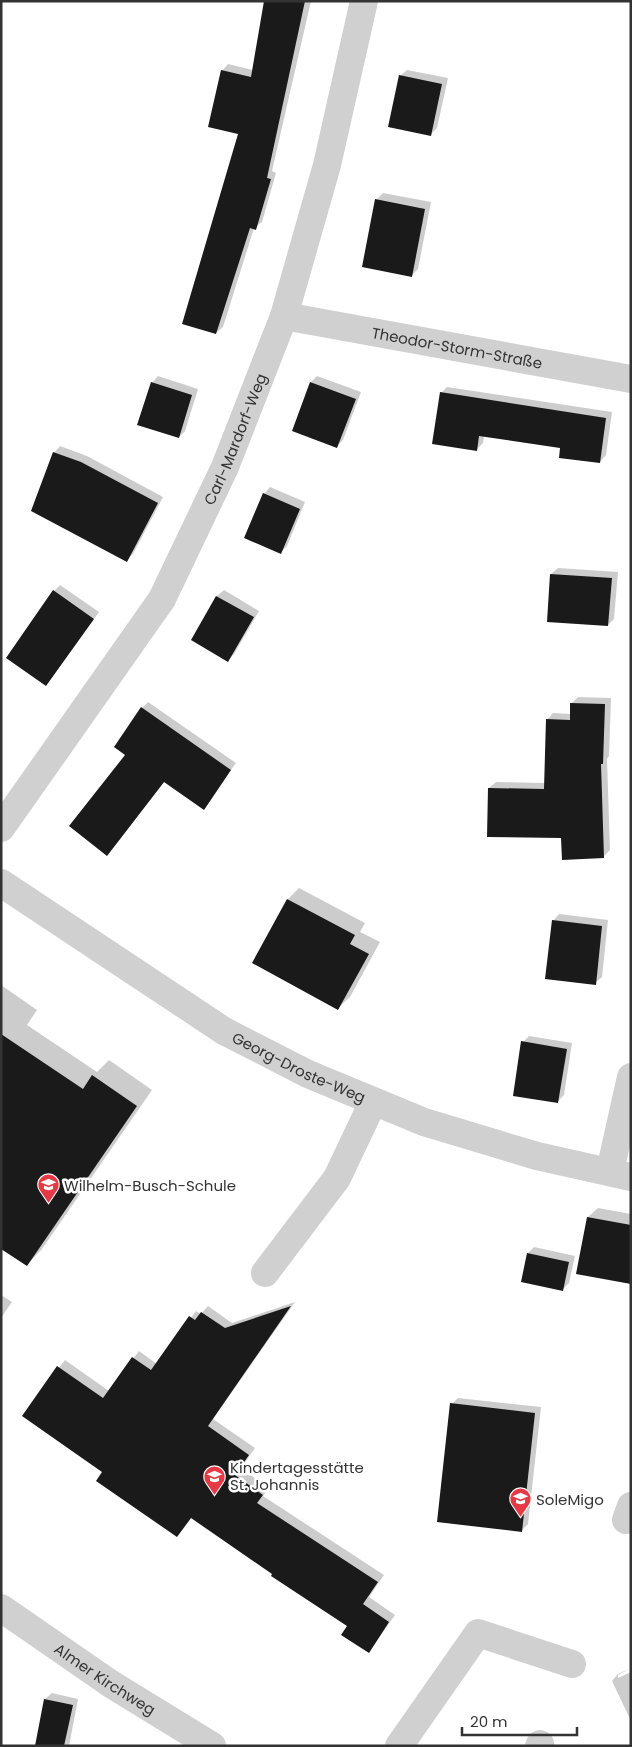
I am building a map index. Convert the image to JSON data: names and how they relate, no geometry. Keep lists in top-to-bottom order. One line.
{"streets":{"street":["Theodor-Storm-Straße","Carl-Mardorf-Weg","Georg-Droste-Weg","Almer Kirchweg"]},"crossings":[["Theodor-Storm-Straße","Carl-Mardorf-Weg"]],"places":{"school or university":["Wilhelm-Busch-Schule","Kindertagesstätte St. Johannis","SoleMigo"]},"scale_bar":"20 m"}
